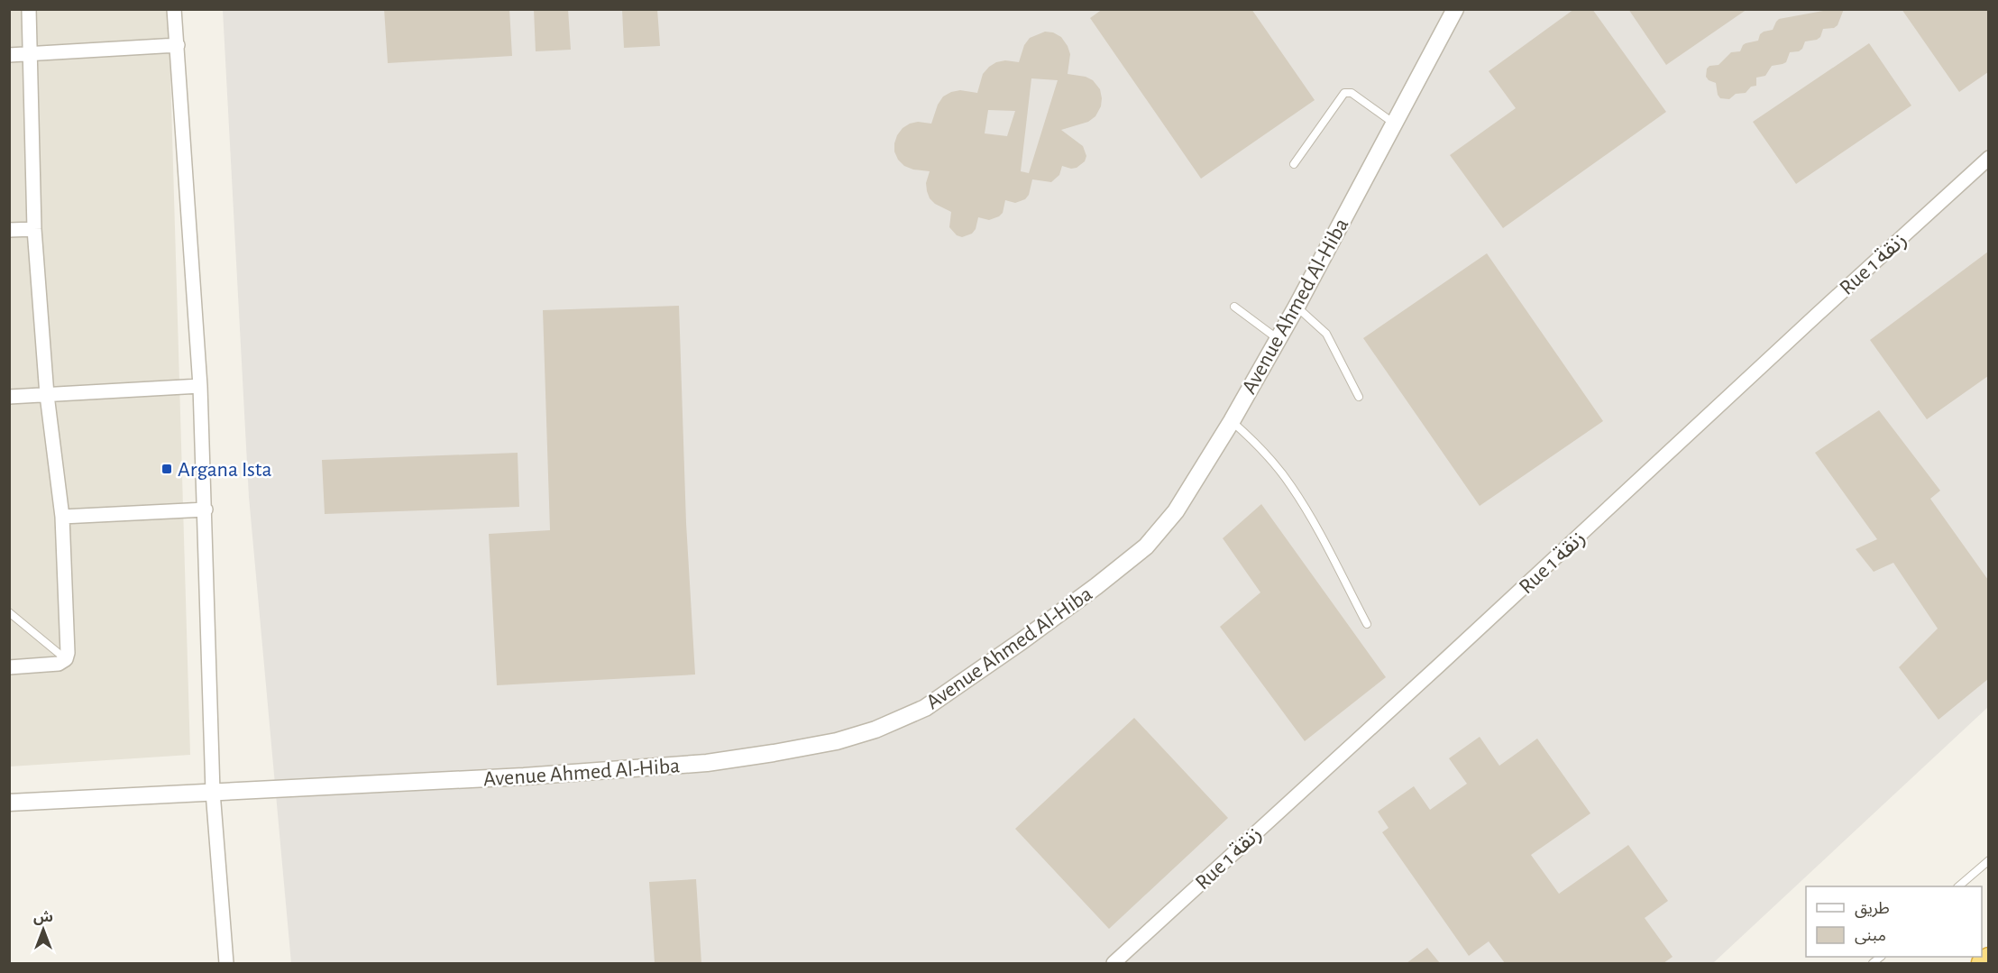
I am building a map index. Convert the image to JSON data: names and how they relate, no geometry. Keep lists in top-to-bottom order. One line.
{"streets":{"street":["Rue 1 زنقة","Avenue Ahmed Al-Hiba"]},"places":{"transit":["Argana Ista"]},"legend":["طريق","مبنى"],"north":"top"}
